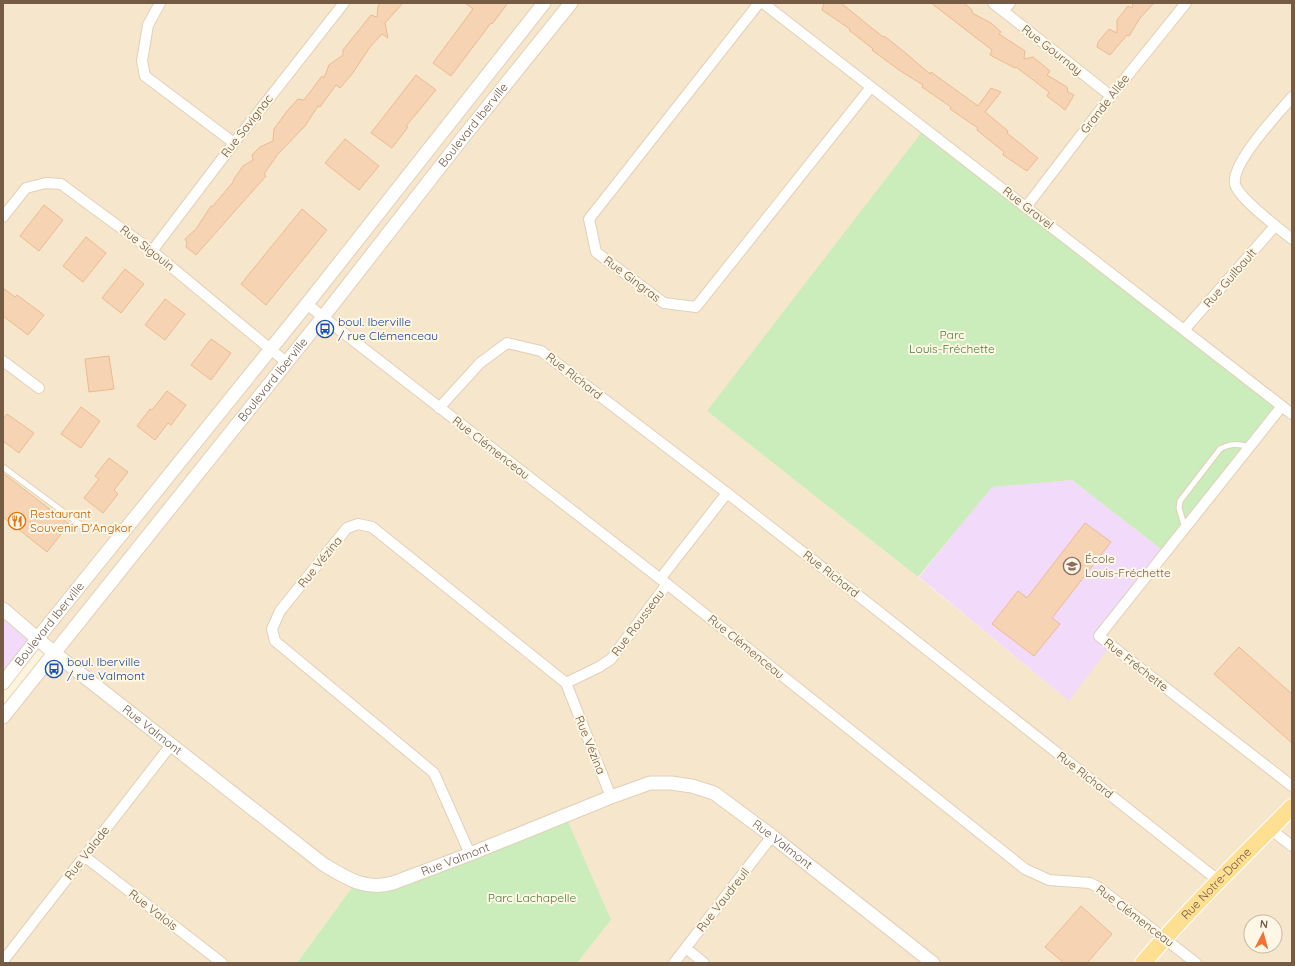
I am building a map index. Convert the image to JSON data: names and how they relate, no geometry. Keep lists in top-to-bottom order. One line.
{"streets":{"main road":["Rue Notre-Dame"],"street":["Rue Gournay","Grande Allée","Boulevard Iberville","Rue Savignac","Rue Gravel","Rue Sigouin","Rue Guilbault","Rue Gingras","Rue Richard","Rue Clémenceau","Rue Vézina","Rue Rousseau","Rue Fréchette","Rue Valmont","Rue Valade","Rue Vaudreuil","Rue Valois"]},"crossings":[["Rue Gournay","Grande Allée"],["Grande Allée","Rue Gravel"],["Boulevard Iberville","Rue Sigouin"],["Boulevard Iberville","Rue Clémenceau"],["Boulevard Iberville","Rue Valmont"],["Rue Savignac","Rue Sigouin"],["Rue Gravel","Rue Guilbault"],["Rue Gravel","Rue Gingras"],["Rue Gravel","Rue Fréchette"],["Rue Richard","Rue Clémenceau"],["Rue Richard","Rue Rousseau"],["Rue Richard","Rue Notre-Dame"],["Rue Clémenceau","Rue Rousseau"],["Rue Clémenceau","Rue Notre-Dame"],["Rue Vézina","Rue Rousseau"],["Rue Vézina","Rue Valmont"],["Rue Valmont","Rue Valade"],["Rue Valmont","Rue Vaudreuil"],["Rue Valade","Rue Valois"]],"parks":["Parc Louis-Fréchette","Parc Lachapelle"],"places":{"bus stop":["boul. Iberville / rue Clémenceau","boul. Iberville / rue Valmont"],"restaurant":["Restaurant Souvenir D'Angkor"],"school or university":["École Louis-Fréchette"]},"north":"top"}
